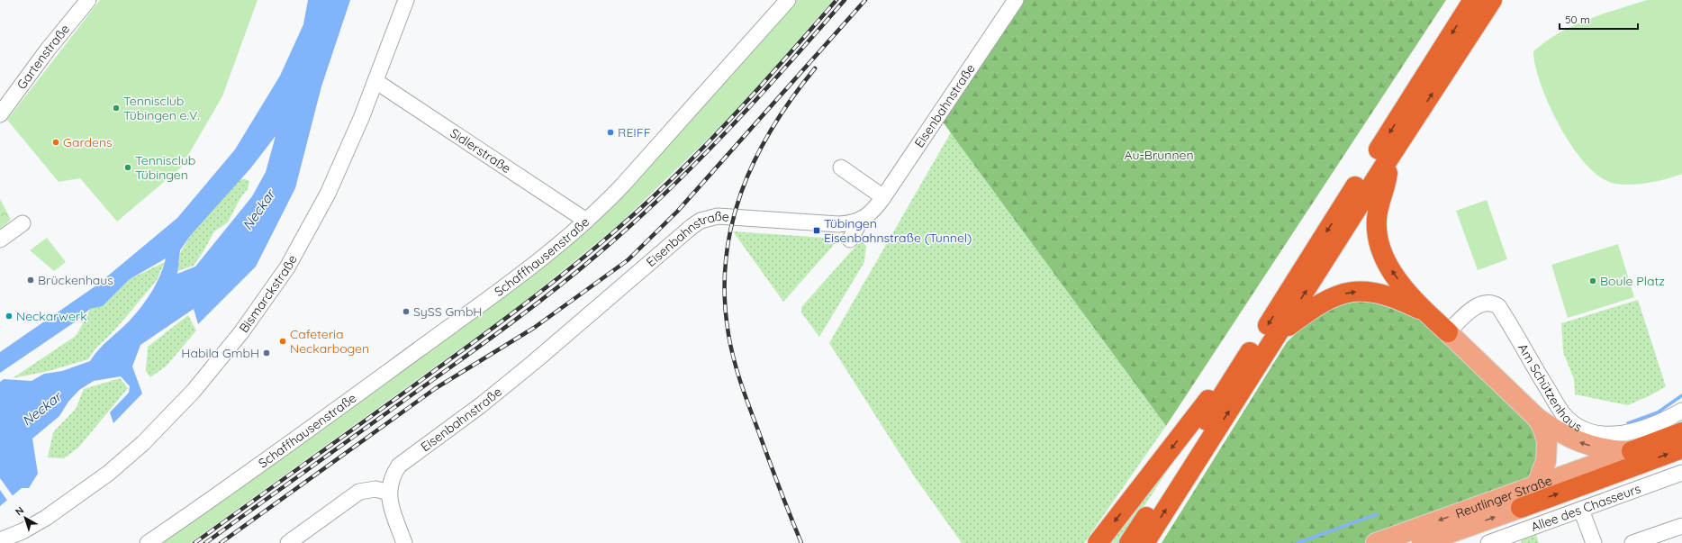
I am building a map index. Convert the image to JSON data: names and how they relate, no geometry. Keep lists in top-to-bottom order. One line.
{"streets":{"main road":["Reutlinger Straße"],"street":["Gartenstraße","Eisenbahnstraße","Sidlerstraße","Schaffhausenstraße","Bismarckstraße","Am Schützenhaus","Allee des Chasseurs"]},"crossings":[["Sidlerstraße","Schaffhausenstraße"],["Sidlerstraße","Bismarckstraße"]],"water":["Neckar"],"parks":["Au-Brunnen"],"places":{"other":["Tennisclub Tübingen e.V.","REIFF","Gardens","Tennisclub Tübingen","Brückenhaus","Boule Platz","SySS GmbH","Neckarwerk","Cafeteria Neckarbogen","Habila GmbH"],"transit":["Tübingen Eisenbahnstraße (Tunnel)"]},"scale_bar":"50 m","north":"top left"}
